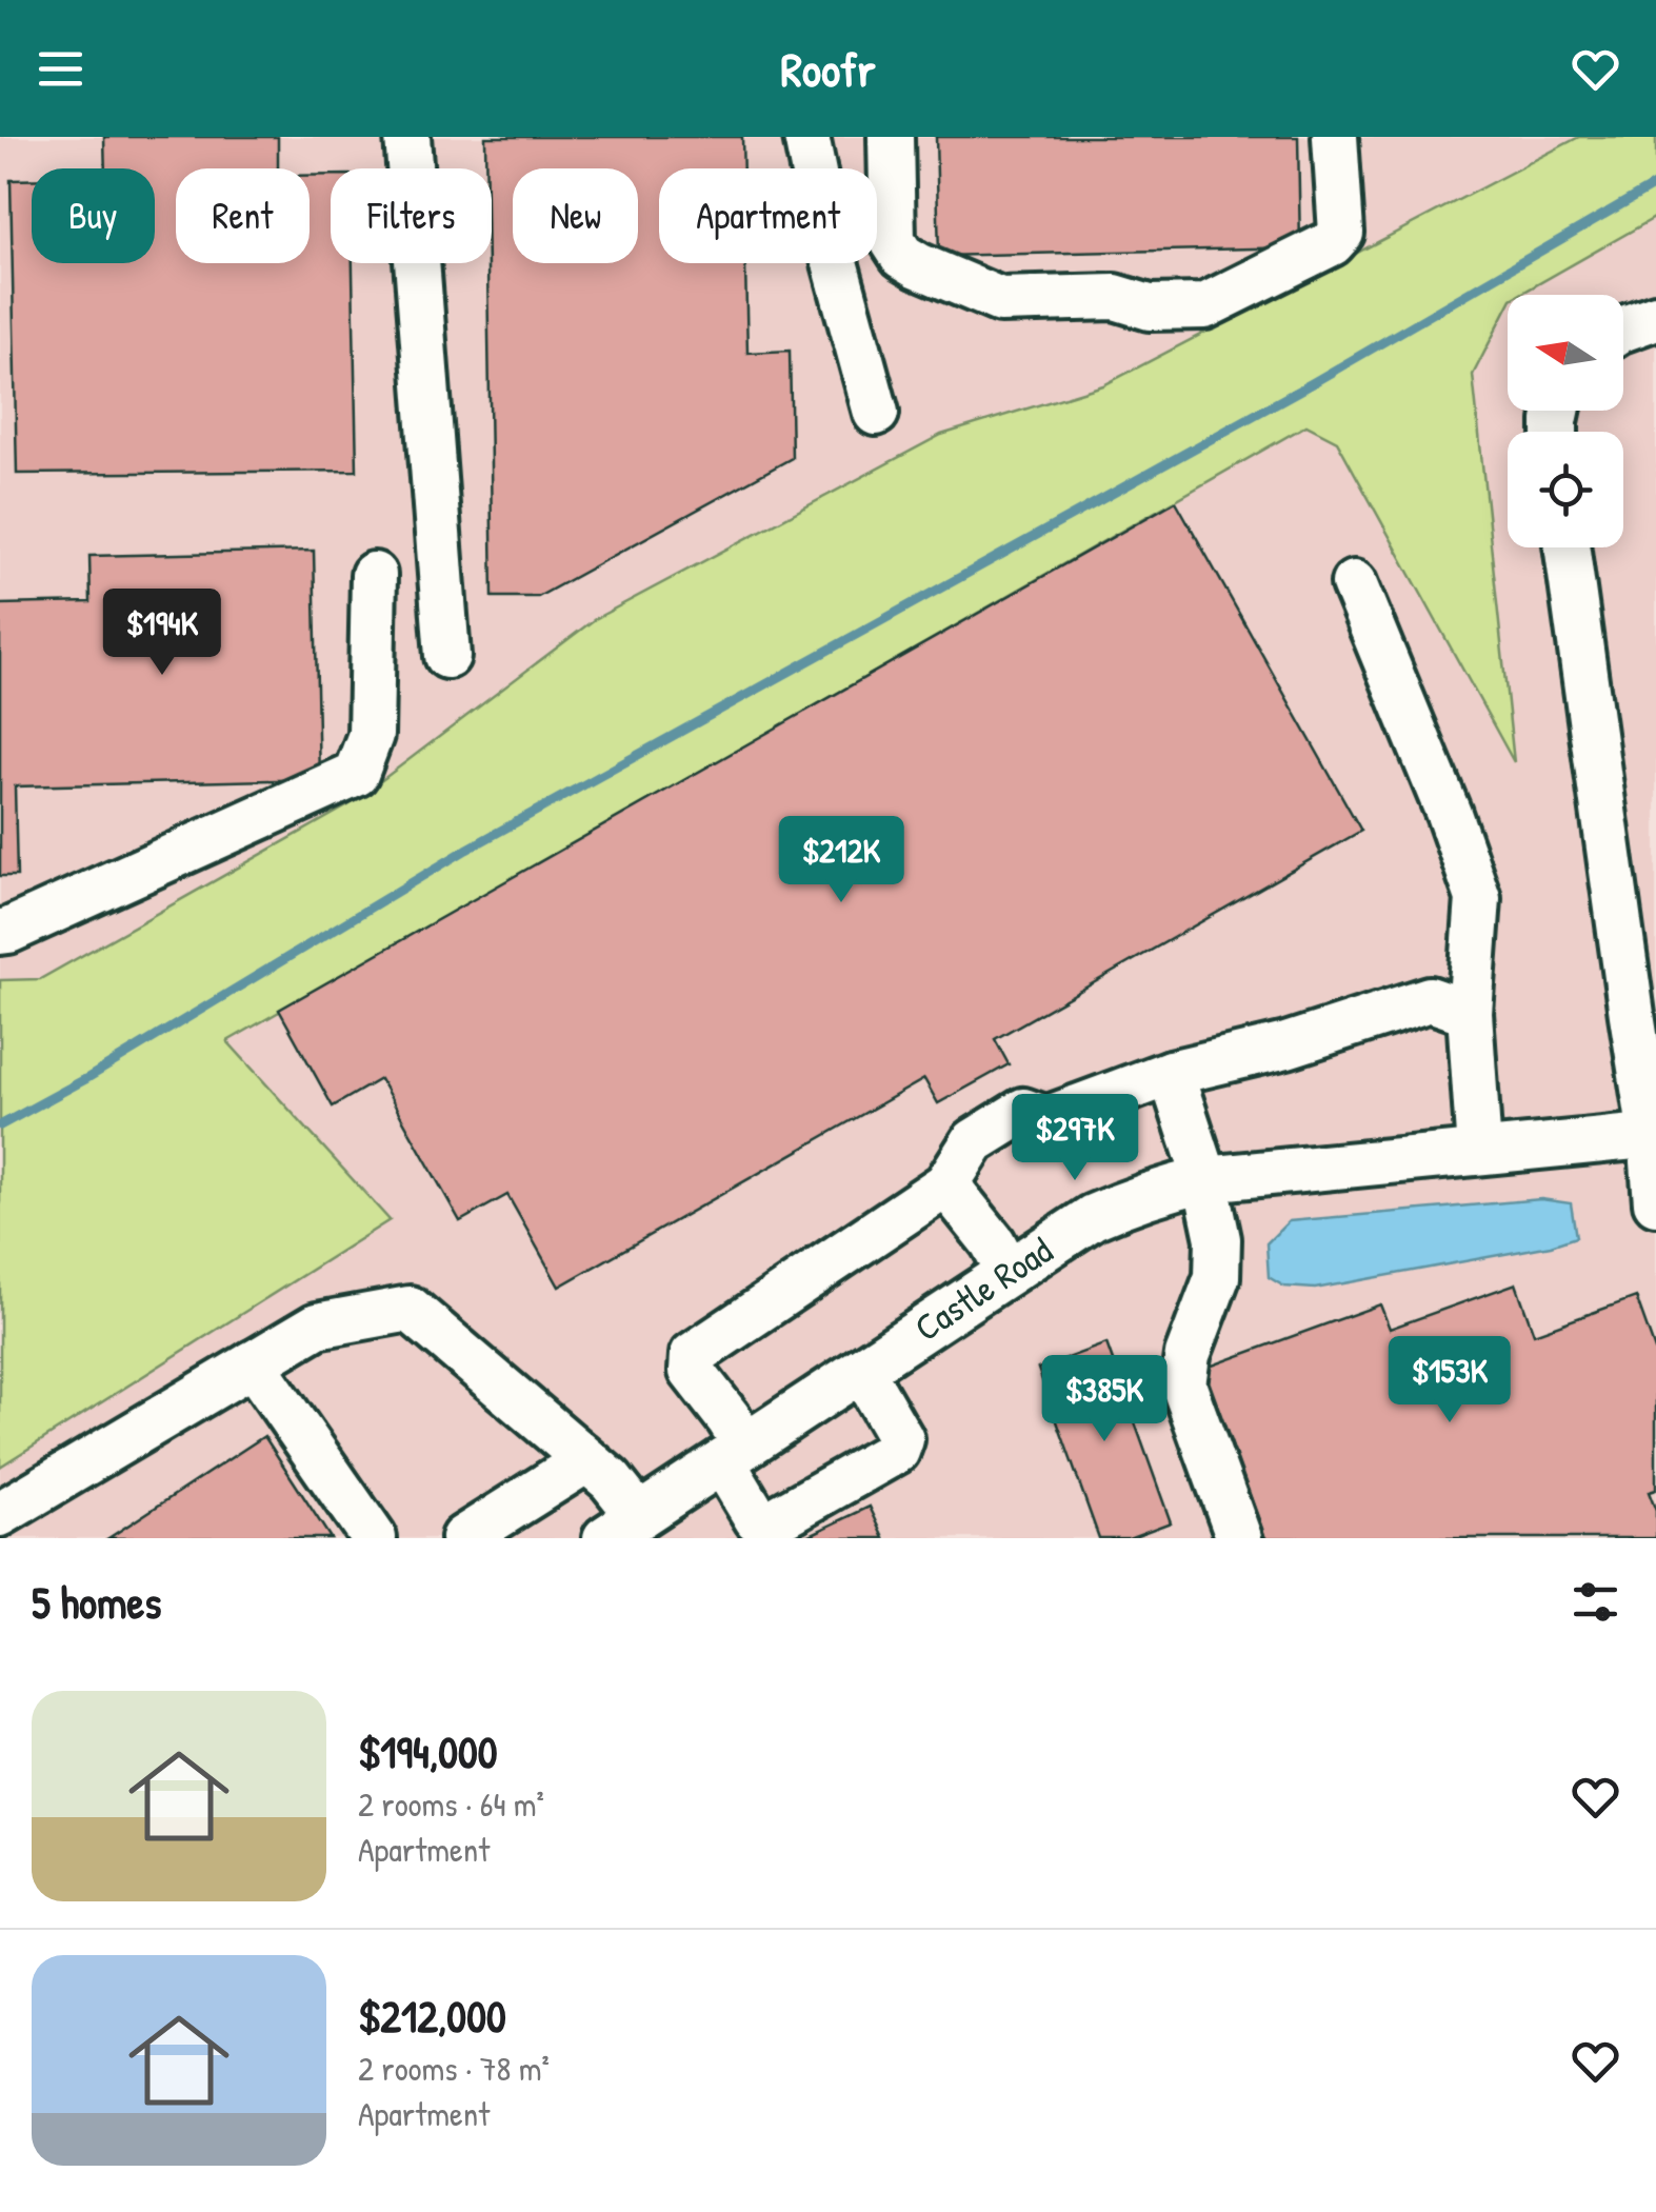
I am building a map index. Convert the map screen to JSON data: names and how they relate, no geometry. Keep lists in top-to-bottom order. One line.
{"streets":{"street":["Castle Road"]},"north":"left","page":{"header":"Roofr","chip":["Buy","Rent","Filters","New","Apartment"],"price":["$194K","$212K","$297K","$153K","$385K"],"heading":"5 homes","list":[{"name":"$194,000","note":"2 rooms · 64 m² · Apartment"},{"name":"$212,000","note":"2 rooms · 78 m² · Apartment"}]}}
